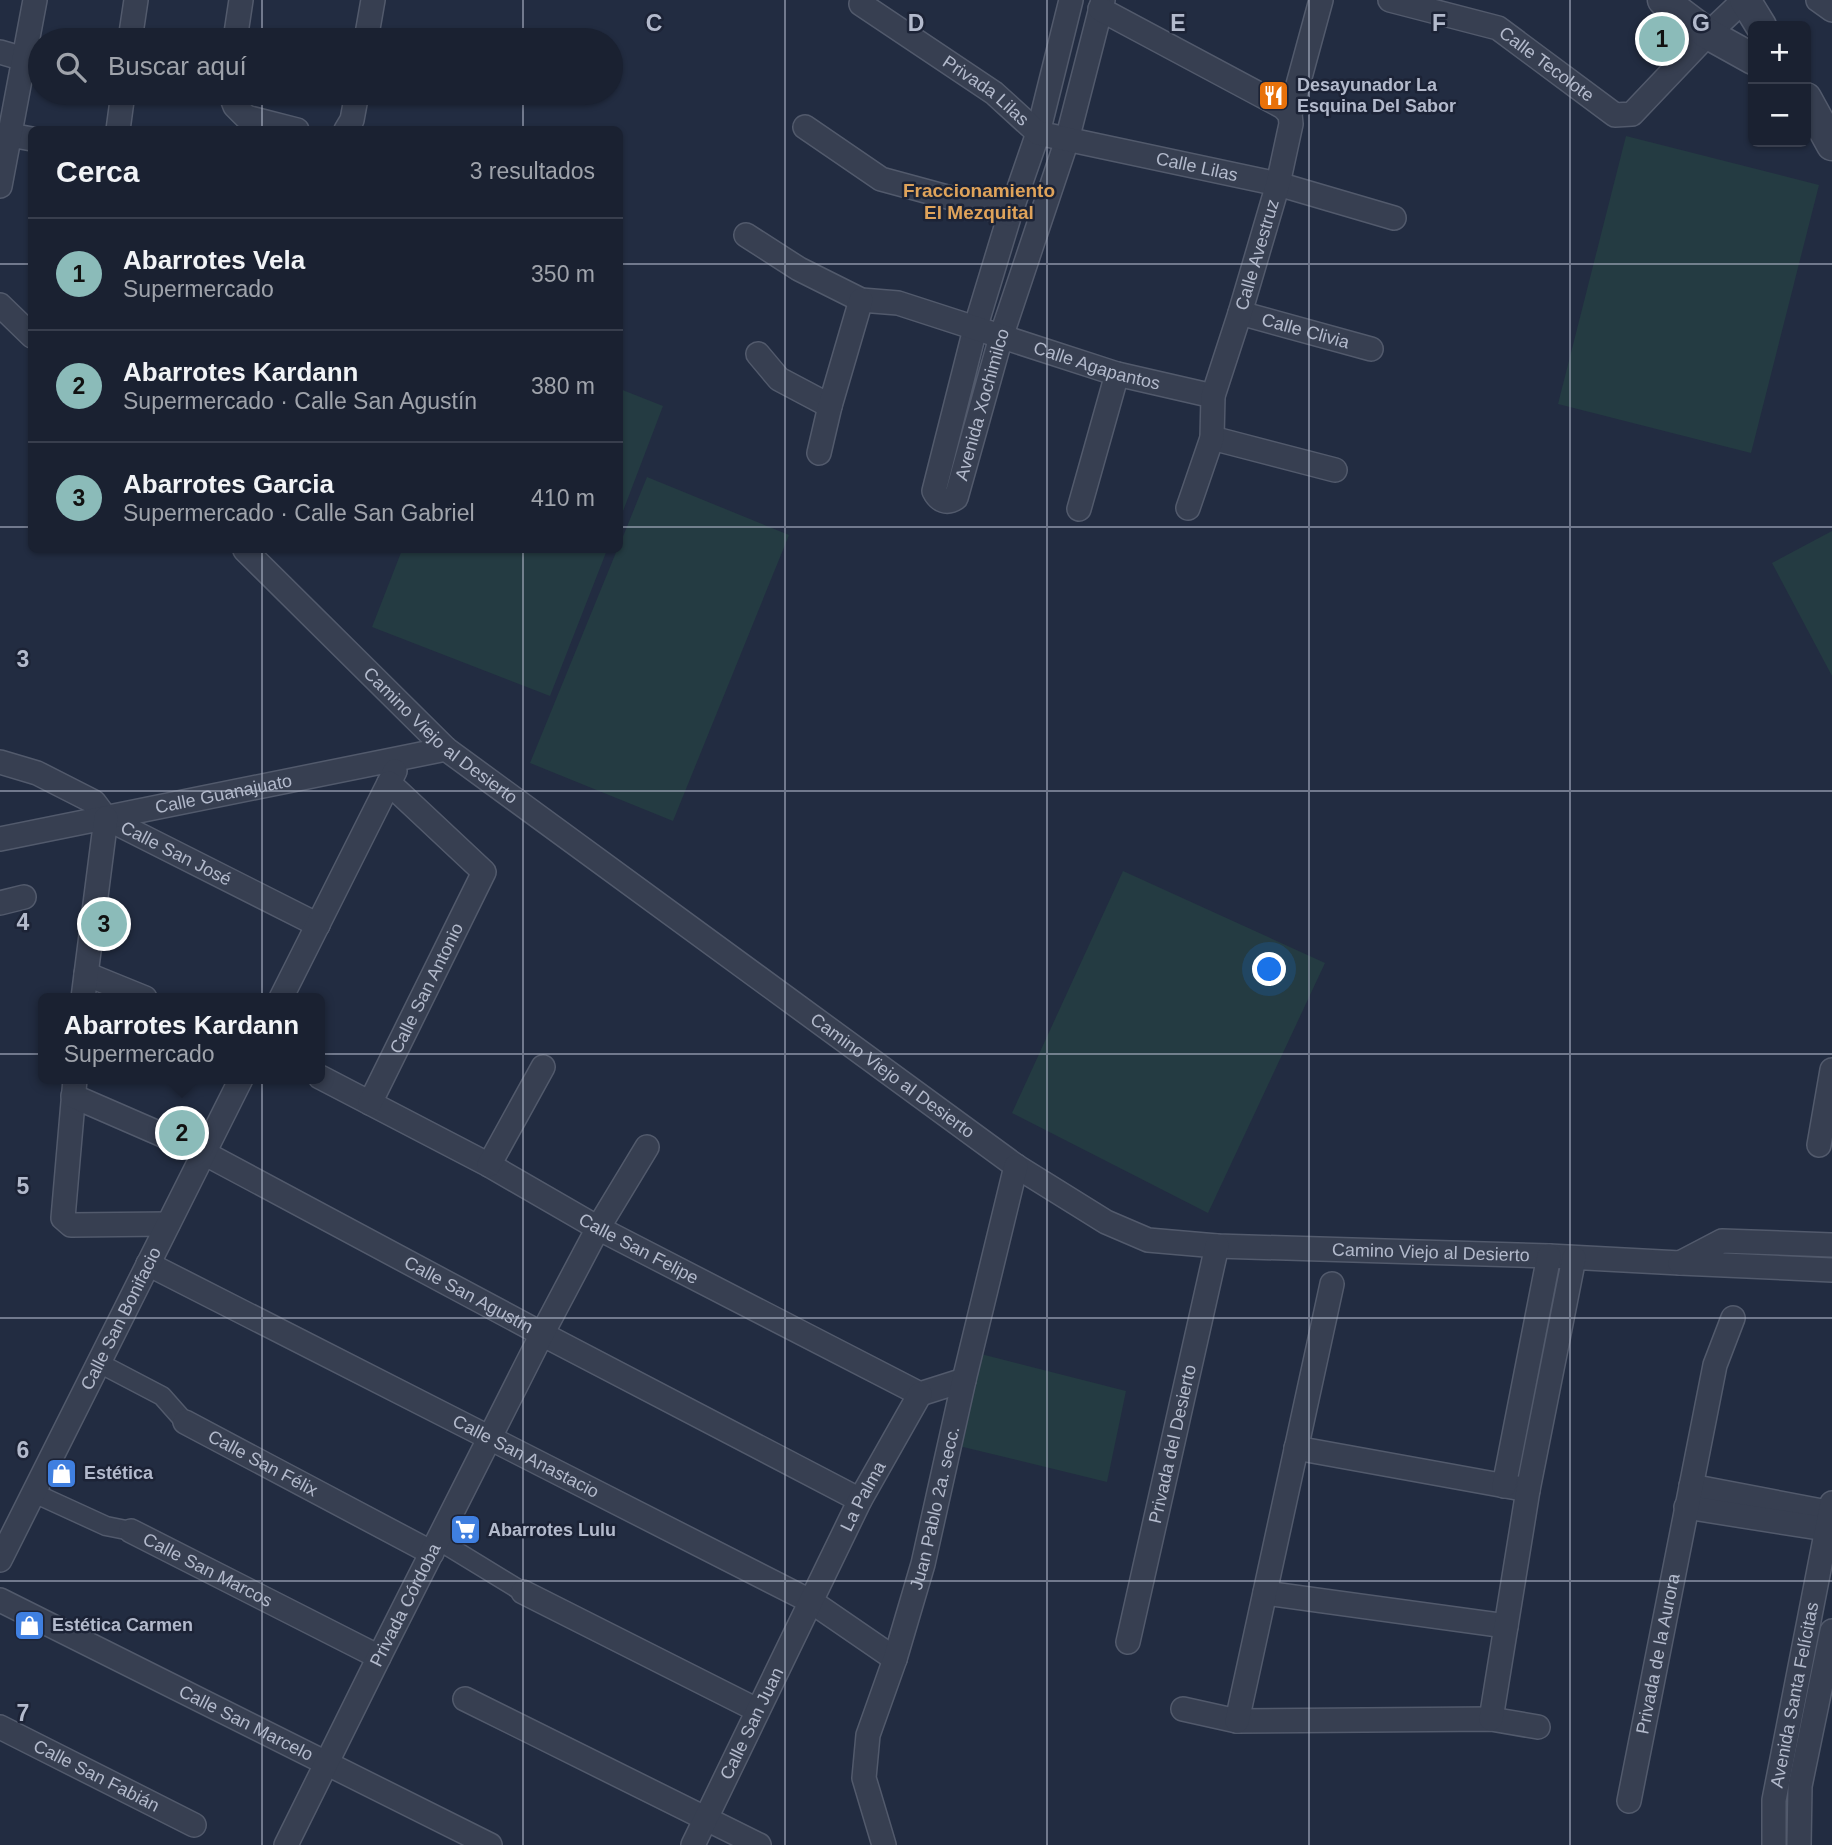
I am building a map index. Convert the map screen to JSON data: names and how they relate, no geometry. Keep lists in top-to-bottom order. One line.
{"streets":{"street":["Calle Tecolote","Privada Lilas","Calle Lilas","Calle Avestruz","Calle Clivia","Calle Agapantos","Avenida Xochimilco","Camino Viejo al Desierto","Calle Guanajuato","Calle San José","Calle San Antonio","Calle San Felipe","Calle San Agustín","Calle San Bonifacio","Privada del Desierto","Calle San Anastacio","Calle San Félix","La Palma","Juan Pablo 2a. secc.","Calle San Marcos","Privada Córdoba","Privada de la Aurora","Avenida Santa Felícitas","Calle San Marcelo","Calle San Juan","Calle San Fabián"]},"crossings":[["Privada Lilas","Calle Lilas"],["Privada Lilas","Avenida Xochimilco"],["Calle Lilas","Calle Avestruz"],["Calle Lilas","Avenida Xochimilco"],["Calle Avestruz","Calle Clivia"],["Calle Avestruz","Calle Agapantos"],["Calle Agapantos","Avenida Xochimilco"],["Camino Viejo al Desierto","Calle Guanajuato"],["Camino Viejo al Desierto","Privada del Desierto"],["Camino Viejo al Desierto","Juan Pablo 2a. secc."],["Calle Guanajuato","Calle San José"],["Calle San Antonio","Calle San Felipe"],["Calle San Felipe","La Palma"],["Calle San Felipe","Privada Córdoba"],["Calle San Agustín","Calle San Bonifacio"],["Calle San Agustín","La Palma"],["Calle San Agustín","Privada Córdoba"],["Calle San Bonifacio","Calle San Anastacio"],["Calle San Bonifacio","Calle San Félix"],["Calle San Bonifacio","Calle San Marcos"],["Calle San Anastacio","La Palma"],["Calle San Anastacio","Juan Pablo 2a. secc."],["Calle San Anastacio","Privada Córdoba"],["Calle San Anastacio","Calle San Juan"],["Calle San Félix","Privada Córdoba"],["Calle San Félix","Calle San Juan"],["La Palma","Calle San Juan"],["Calle San Marcos","Privada Córdoba"],["Privada Córdoba","Calle San Marcelo"]],"districts":["Fraccionamiento El Mezquital"],"places":{"restaurant":["Desayunador La Esquina Del Sabor"],"shop":["Estética","Estética Carmen"],"supermarket":["Abarrotes Lulu"]},"page":{"pins":["1","3","2"],"map_buttons":["+","−"],"search":"Buscar aquí","heading":["Cerca","3 resultados"],"list":[{"mark":"1","name":"Abarrotes Vela","note":"Supermercado","value":"350 m"},{"mark":"2","name":"Abarrotes Kardann","note":"Supermercado · Calle San Agustín","value":"380 m"},{"mark":"3","name":"Abarrotes Garcia","note":"Supermercado · Calle San Gabriel","value":"410 m"}],"popup":["Abarrotes Kardann","Supermercado"]},"grid":{"columns":["C","D","E","F","G"],"rows":["3","4","5","6","7"]}}
